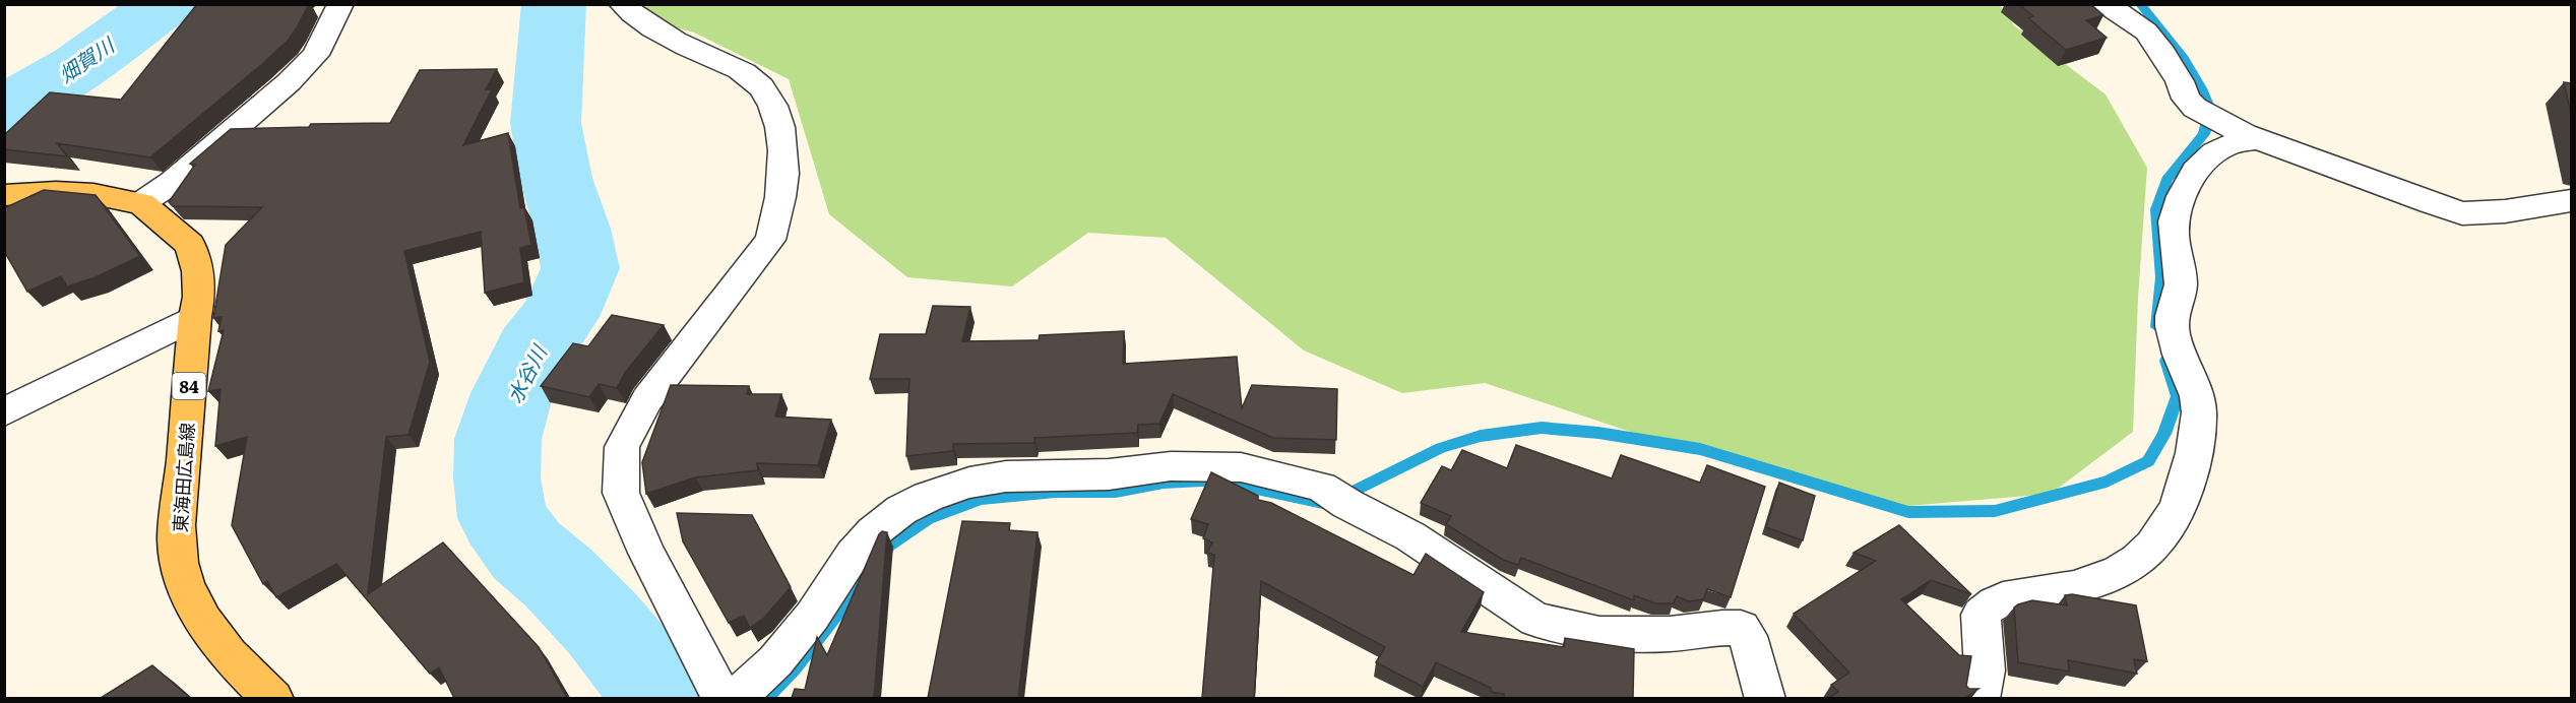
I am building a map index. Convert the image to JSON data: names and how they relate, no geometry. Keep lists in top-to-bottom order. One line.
{"streets":{"main road":["84","東海田広島線"]},"water":["畑賀川","水谷川"]}
